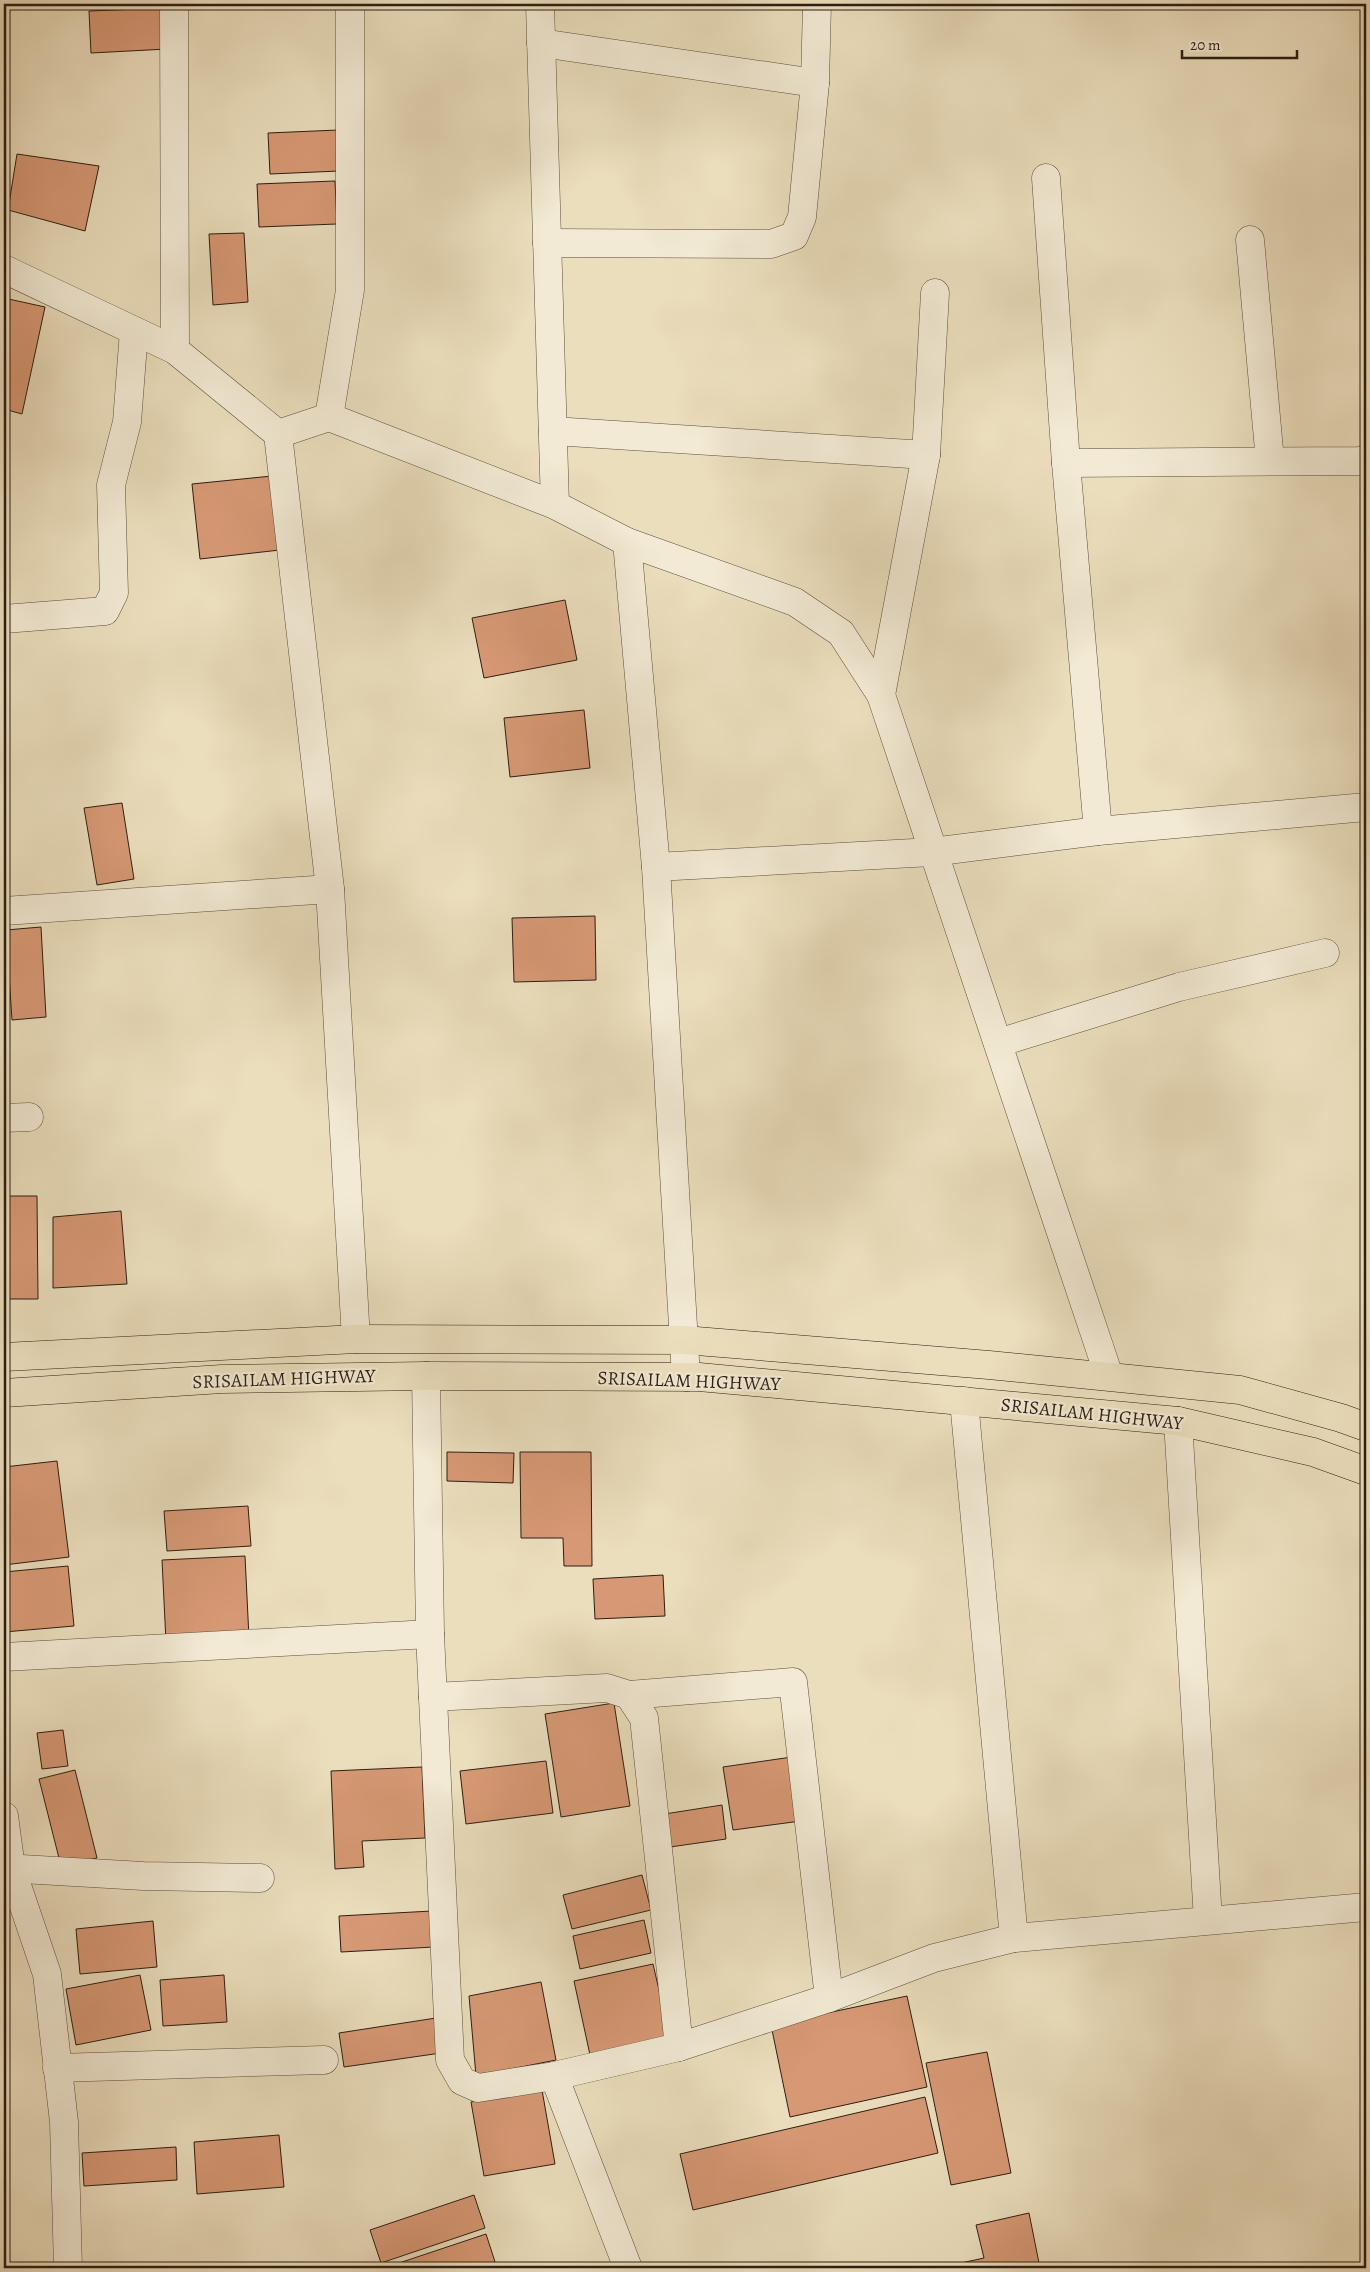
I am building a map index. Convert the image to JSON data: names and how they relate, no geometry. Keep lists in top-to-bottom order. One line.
{"streets":{"highway":["SRISAILAM HIGHWAY"]},"scale_bar":"20 m"}
